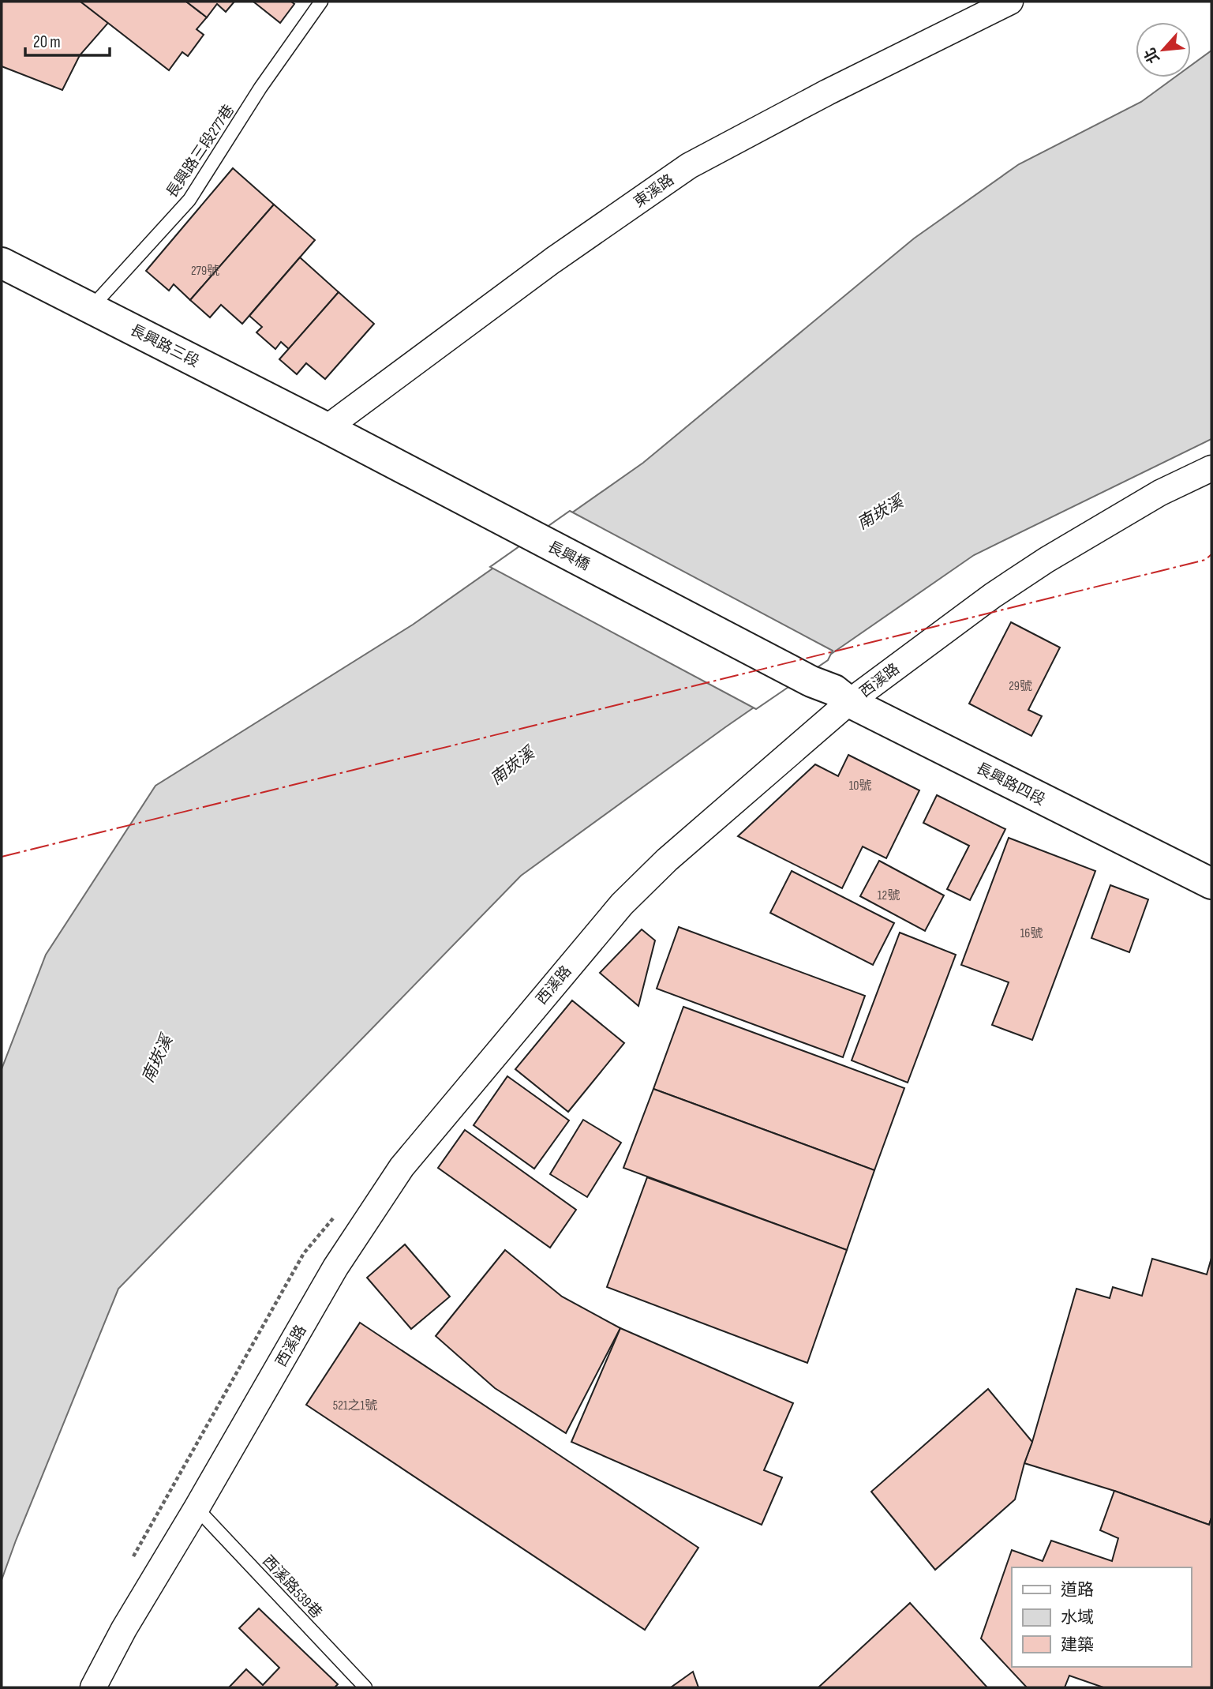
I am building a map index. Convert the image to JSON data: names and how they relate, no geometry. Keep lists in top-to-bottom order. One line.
{"streets":{"street":["東溪路","長興路三段","長興橋","西溪路","長興路四段"],"lane":["長興路三段277巷","西溪路539巷"]},"crossings":[["長興路三段277巷","長興路三段"],["東溪路","長興路三段"],["東溪路","長興橋"],["長興路三段","長興橋"],["長興橋","長興路四段"],["西溪路","長興路四段"],["西溪路","西溪路539巷"]],"water":["南崁溪"],"house_numbers":["279號","29號","10號","12號","16號","521之1號"],"legend":["道路","水域","建築"],"scale_bar":"20 m","north":"bottom left"}
